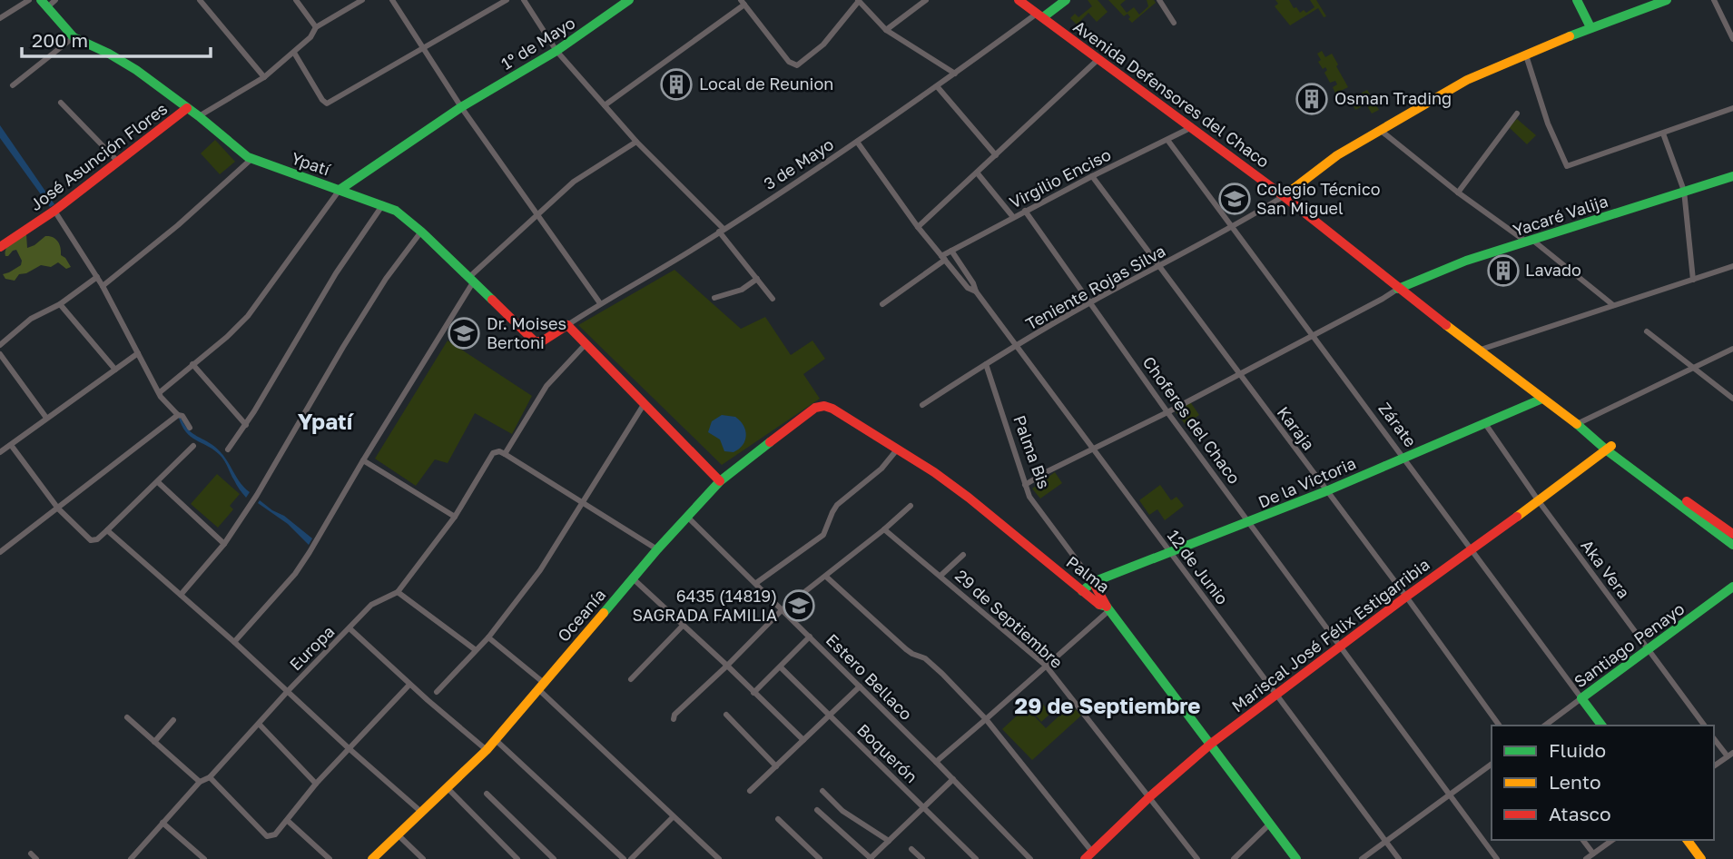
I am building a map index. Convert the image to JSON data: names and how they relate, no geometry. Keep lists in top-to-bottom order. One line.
{"streets":{"main road":["1º de Mayo","Avenida Defensores del Chaco","José Asunción Flores","Ypatí","Yacaré Valija","Zárate","Palma Bis","De la Victoria","Palma","Oceanía","Mariscal José Félix Estigarribia","Santiago Penayo"],"street":["3 de Mayo","Virgilio Enciso","Teniente Rojas Silva","Choferes del Chaco","Karaja","12 de Junio","Aka Vera","29 de Septiembre","Europa","Estero Bellaco","Boquerón"]},"crossings":[["1º de Mayo","Ypatí"],["Avenida Defensores del Chaco","3 de Mayo"],["Avenida Defensores del Chaco","Virgilio Enciso"],["Avenida Defensores del Chaco","Yacaré Valija"],["Avenida Defensores del Chaco","Teniente Rojas Silva"],["Avenida Defensores del Chaco","De la Victoria"],["Avenida Defensores del Chaco","Mariscal José Félix Estigarribia"],["José Asunción Flores","Ypatí"],["Ypatí","3 de Mayo"],["3 de Mayo","12 de Junio"],["Virgilio Enciso","Choferes del Chaco"],["Virgilio Enciso","Zárate"],["Virgilio Enciso","Karaja"],["Virgilio Enciso","12 de Junio"],["Teniente Rojas Silva","Choferes del Chaco"],["Teniente Rojas Silva","Zárate"],["Teniente Rojas Silva","Karaja"],["Teniente Rojas Silva","Palma Bis"],["Teniente Rojas Silva","12 de Junio"],["Choferes del Chaco","De la Victoria"],["Choferes del Chaco","Mariscal José Félix Estigarribia"],["Zárate","De la Victoria"],["Zárate","Mariscal José Félix Estigarribia"],["Zárate","Santiago Penayo"],["Karaja","De la Victoria"],["Karaja","Mariscal José Félix Estigarribia"],["Palma Bis","De la Victoria"],["Palma Bis","Palma"],["De la Victoria","12 de Junio"],["De la Victoria","Aka Vera"],["De la Victoria","Palma"],["12 de Junio","Mariscal José Félix Estigarribia"],["Aka Vera","Mariscal José Félix Estigarribia"],["Aka Vera","Santiago Penayo"],["Palma","Oceanía"],["Palma","Mariscal José Félix Estigarribia"],["Oceanía","Estero Bellaco"],["29 de Septiembre","Mariscal José Félix Estigarribia"]],"districts":["Ypatí","29 de Septiembre"],"places":{"building":["Local de Reunion","Osman Trading","Lavado"],"school or university":["Colegio Técnico San Miguel","Dr. Moises Bertoni","6435 (14819) SAGRADA FAMILIA"]},"legend":["Fluido","Lento","Atasco"],"scale_bar":"200 m"}
